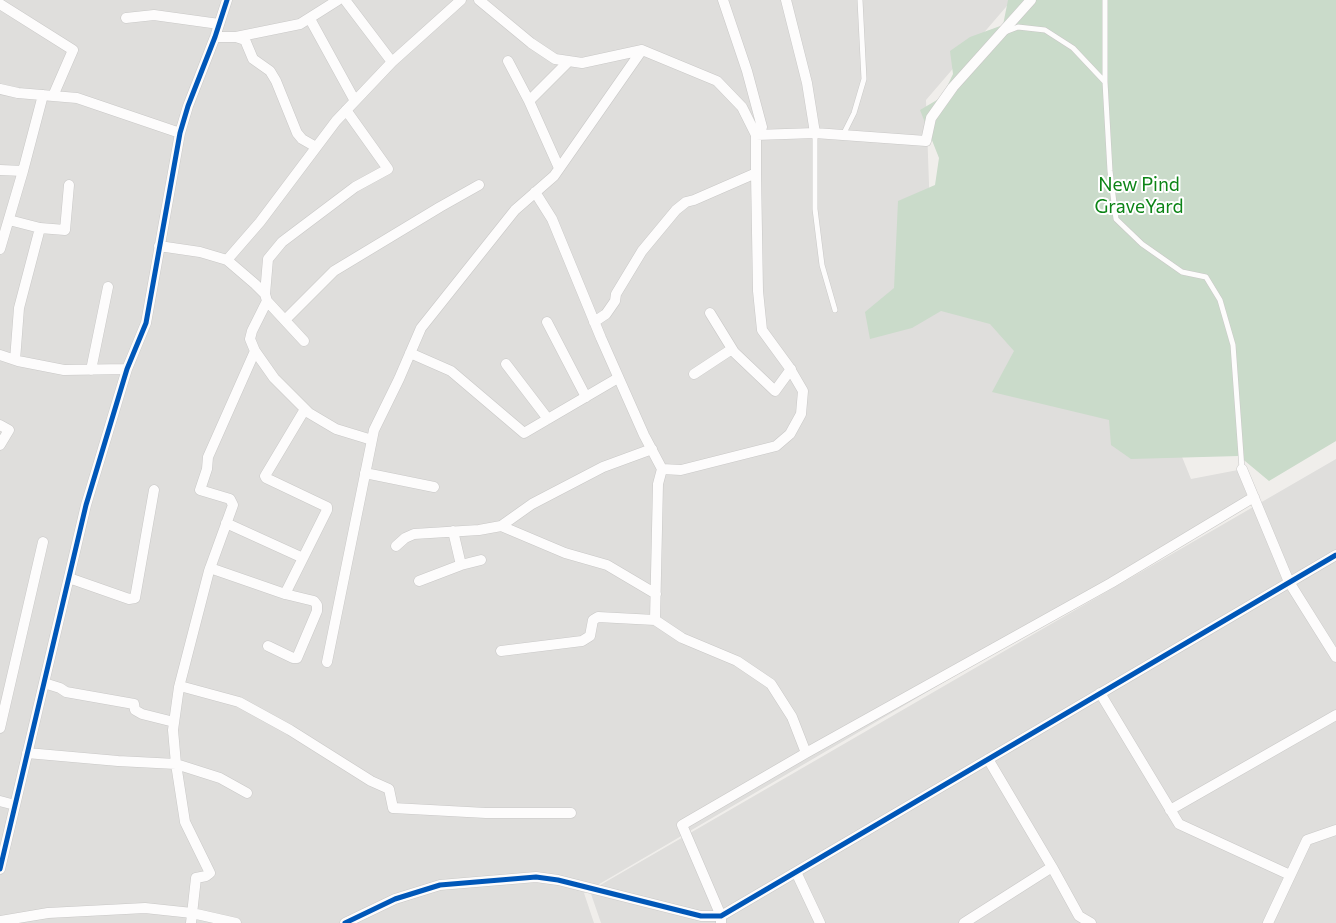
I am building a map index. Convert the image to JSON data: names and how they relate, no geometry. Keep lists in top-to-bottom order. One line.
{"parks":["New Pind GraveYard"]}
